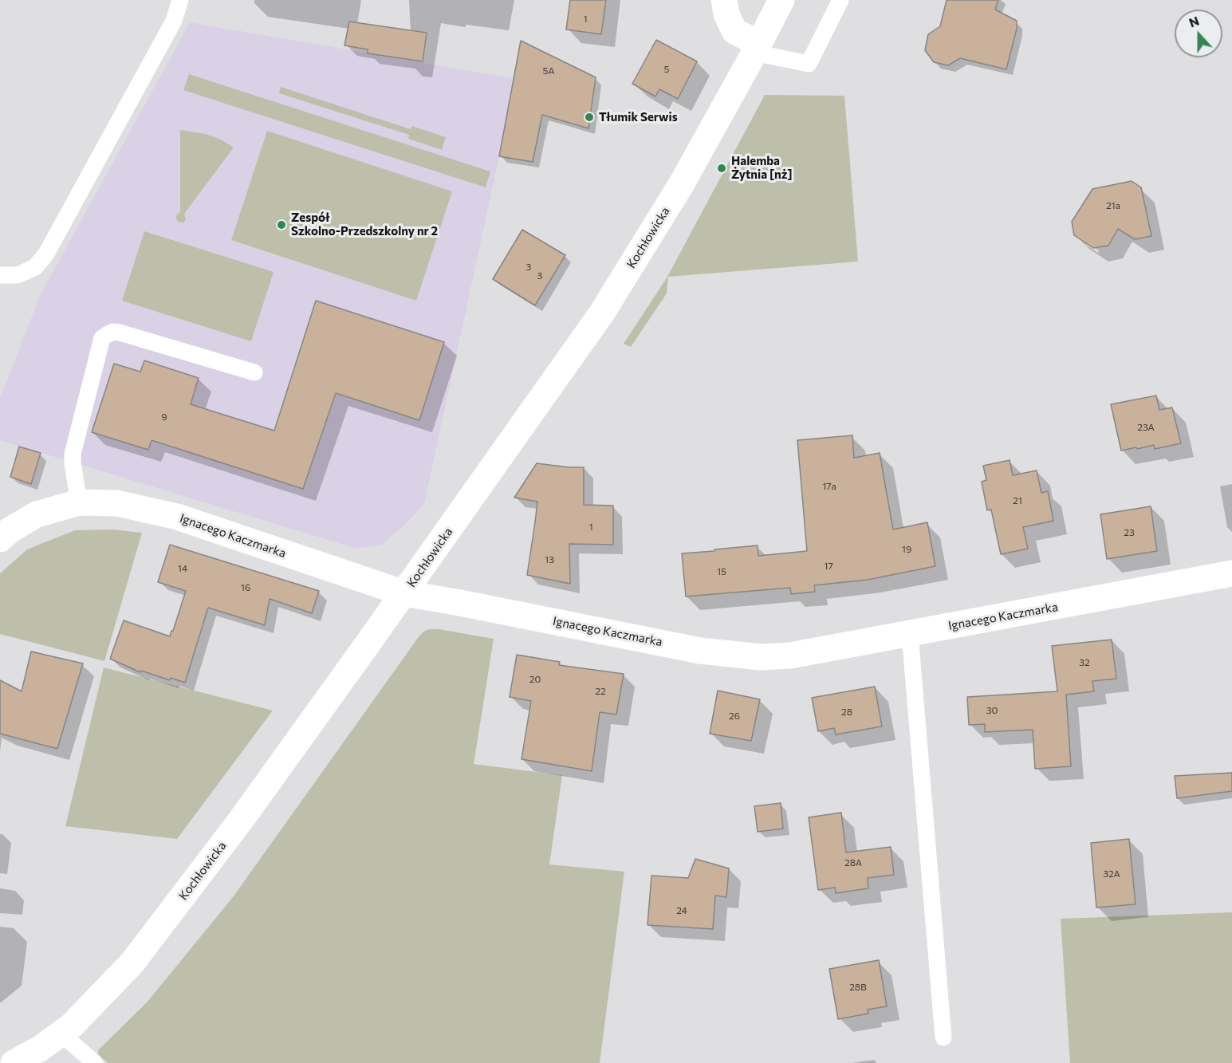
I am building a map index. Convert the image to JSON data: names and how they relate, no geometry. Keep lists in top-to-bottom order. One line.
{"streets":{"street":["Kochłowicka","Ignacego Kaczmarka"]},"crossings":[["Kochłowicka","Ignacego Kaczmarka"]],"places":["Tłumik Serwis","Halemba Żytnia [nż]","Zespół Szkolno-Przedszkolny nr 2"],"house_numbers":["1","5","5A","21a","3","3","9","23A","17a","21","1","23","19","13","17","14","15","16","32","20","22","30","28","26","28A","32A","24","28B"],"north":"top"}
